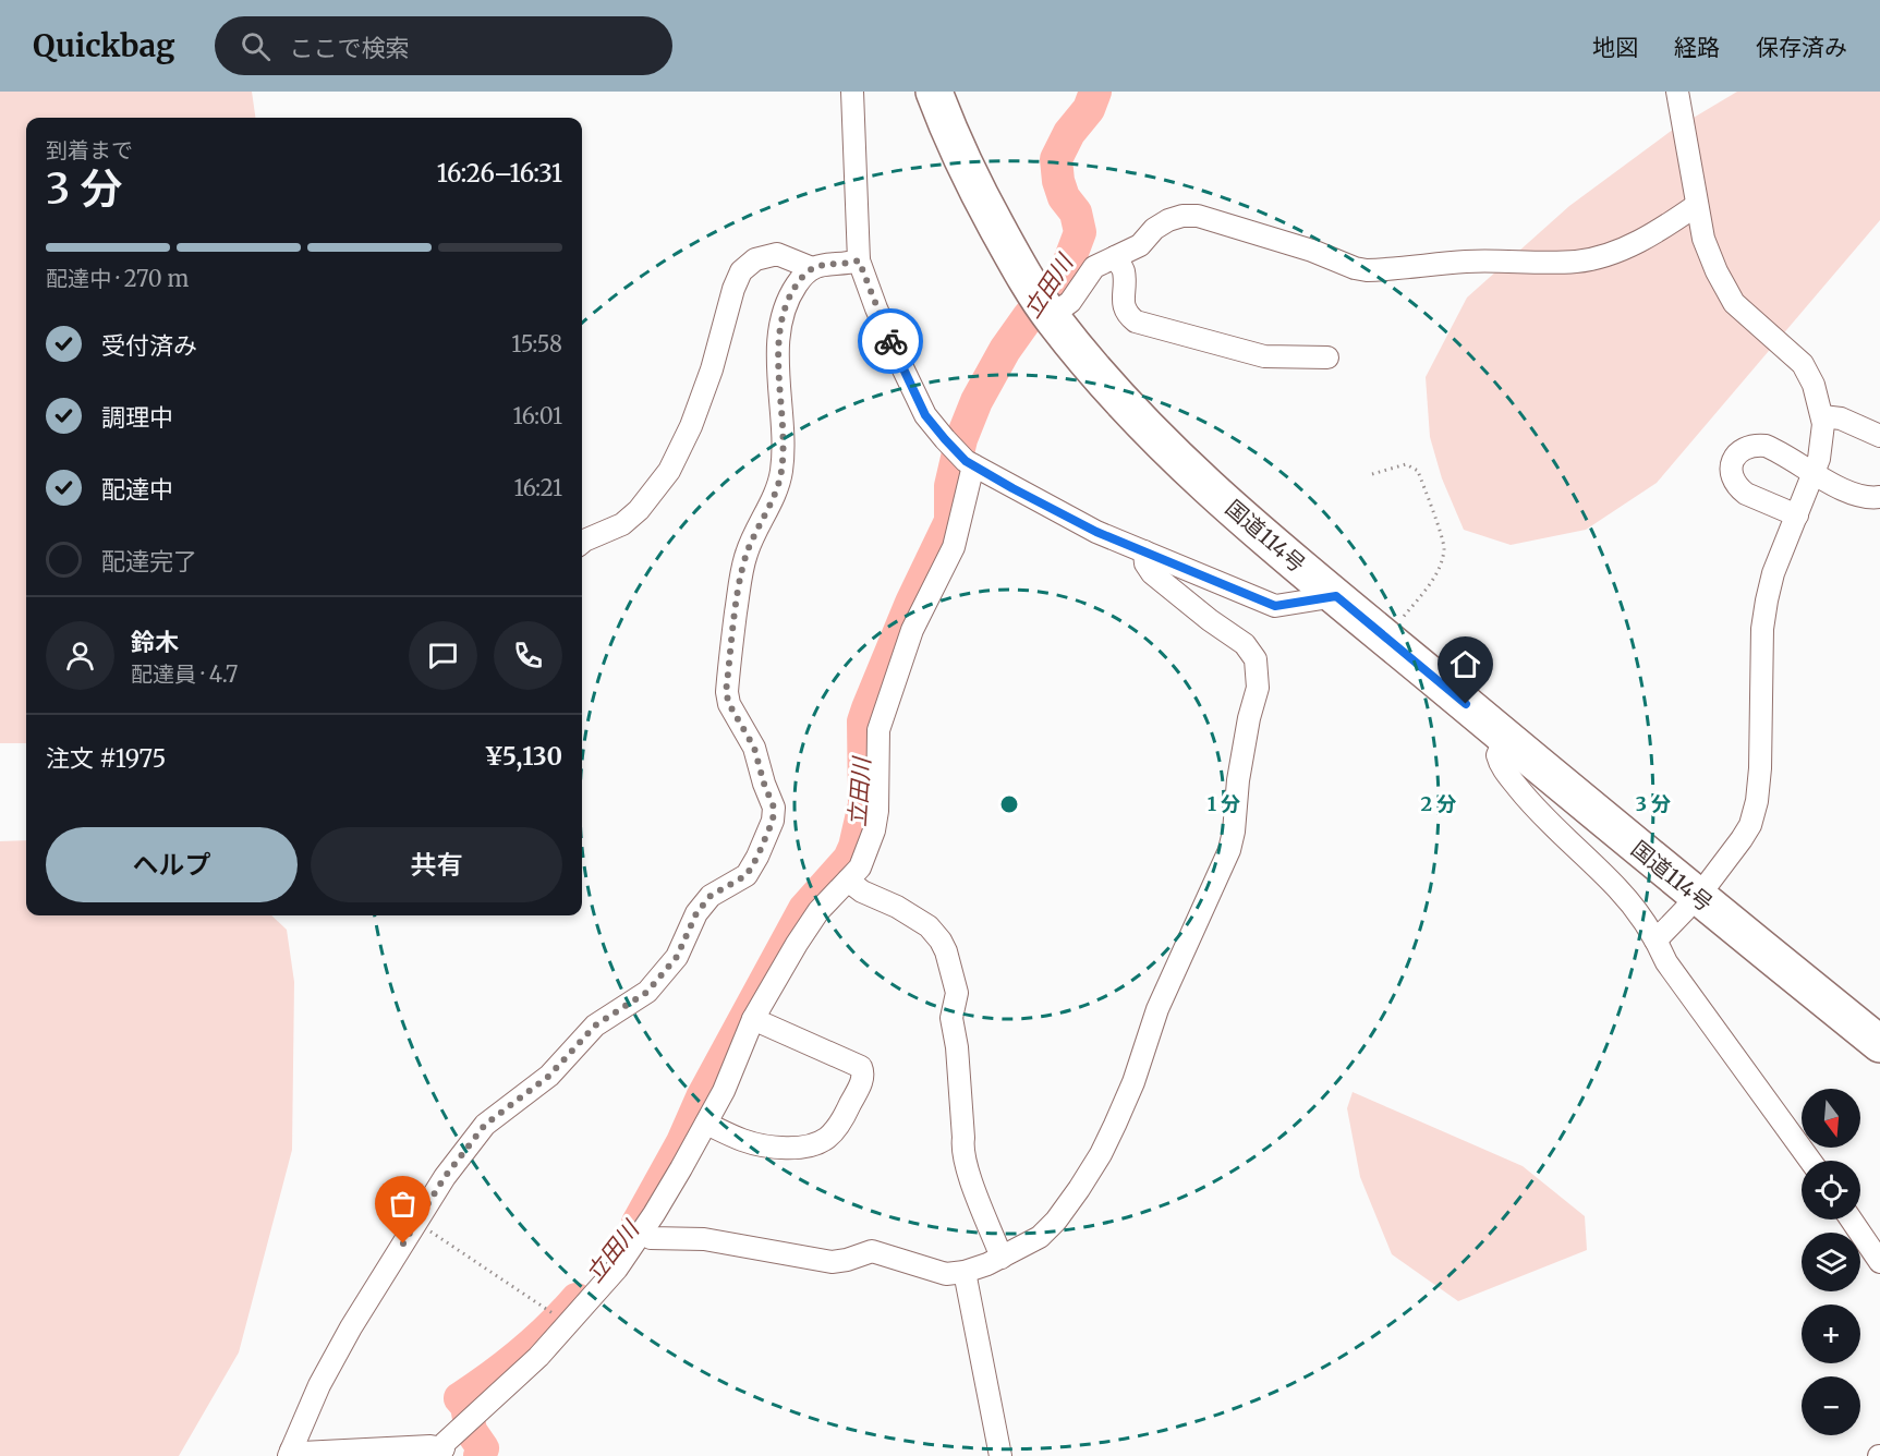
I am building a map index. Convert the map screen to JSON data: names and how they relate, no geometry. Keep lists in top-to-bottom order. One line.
{"streets":{"highway":["国道114号"]},"water":["立田川"],"north":"bottom","page":{"header":"Quickbag","search":"ここで検索","nav":["地図","経路","保存済み"],"heading":["3 分","到着まで","16:26–16:31"],"panel":["鈴木","配達員 · 4.7","注文 #1975","¥5,130"],"bar":"配達中 · 270 m","list":[["受付済み","15:58"],["調理中","16:01"],["配達中","16:21"],"配達完了"],"buttons":["ヘルプ","共有"],"map_buttons":["+","−"]},"rings":["1 分","2 分","3 分"]}
